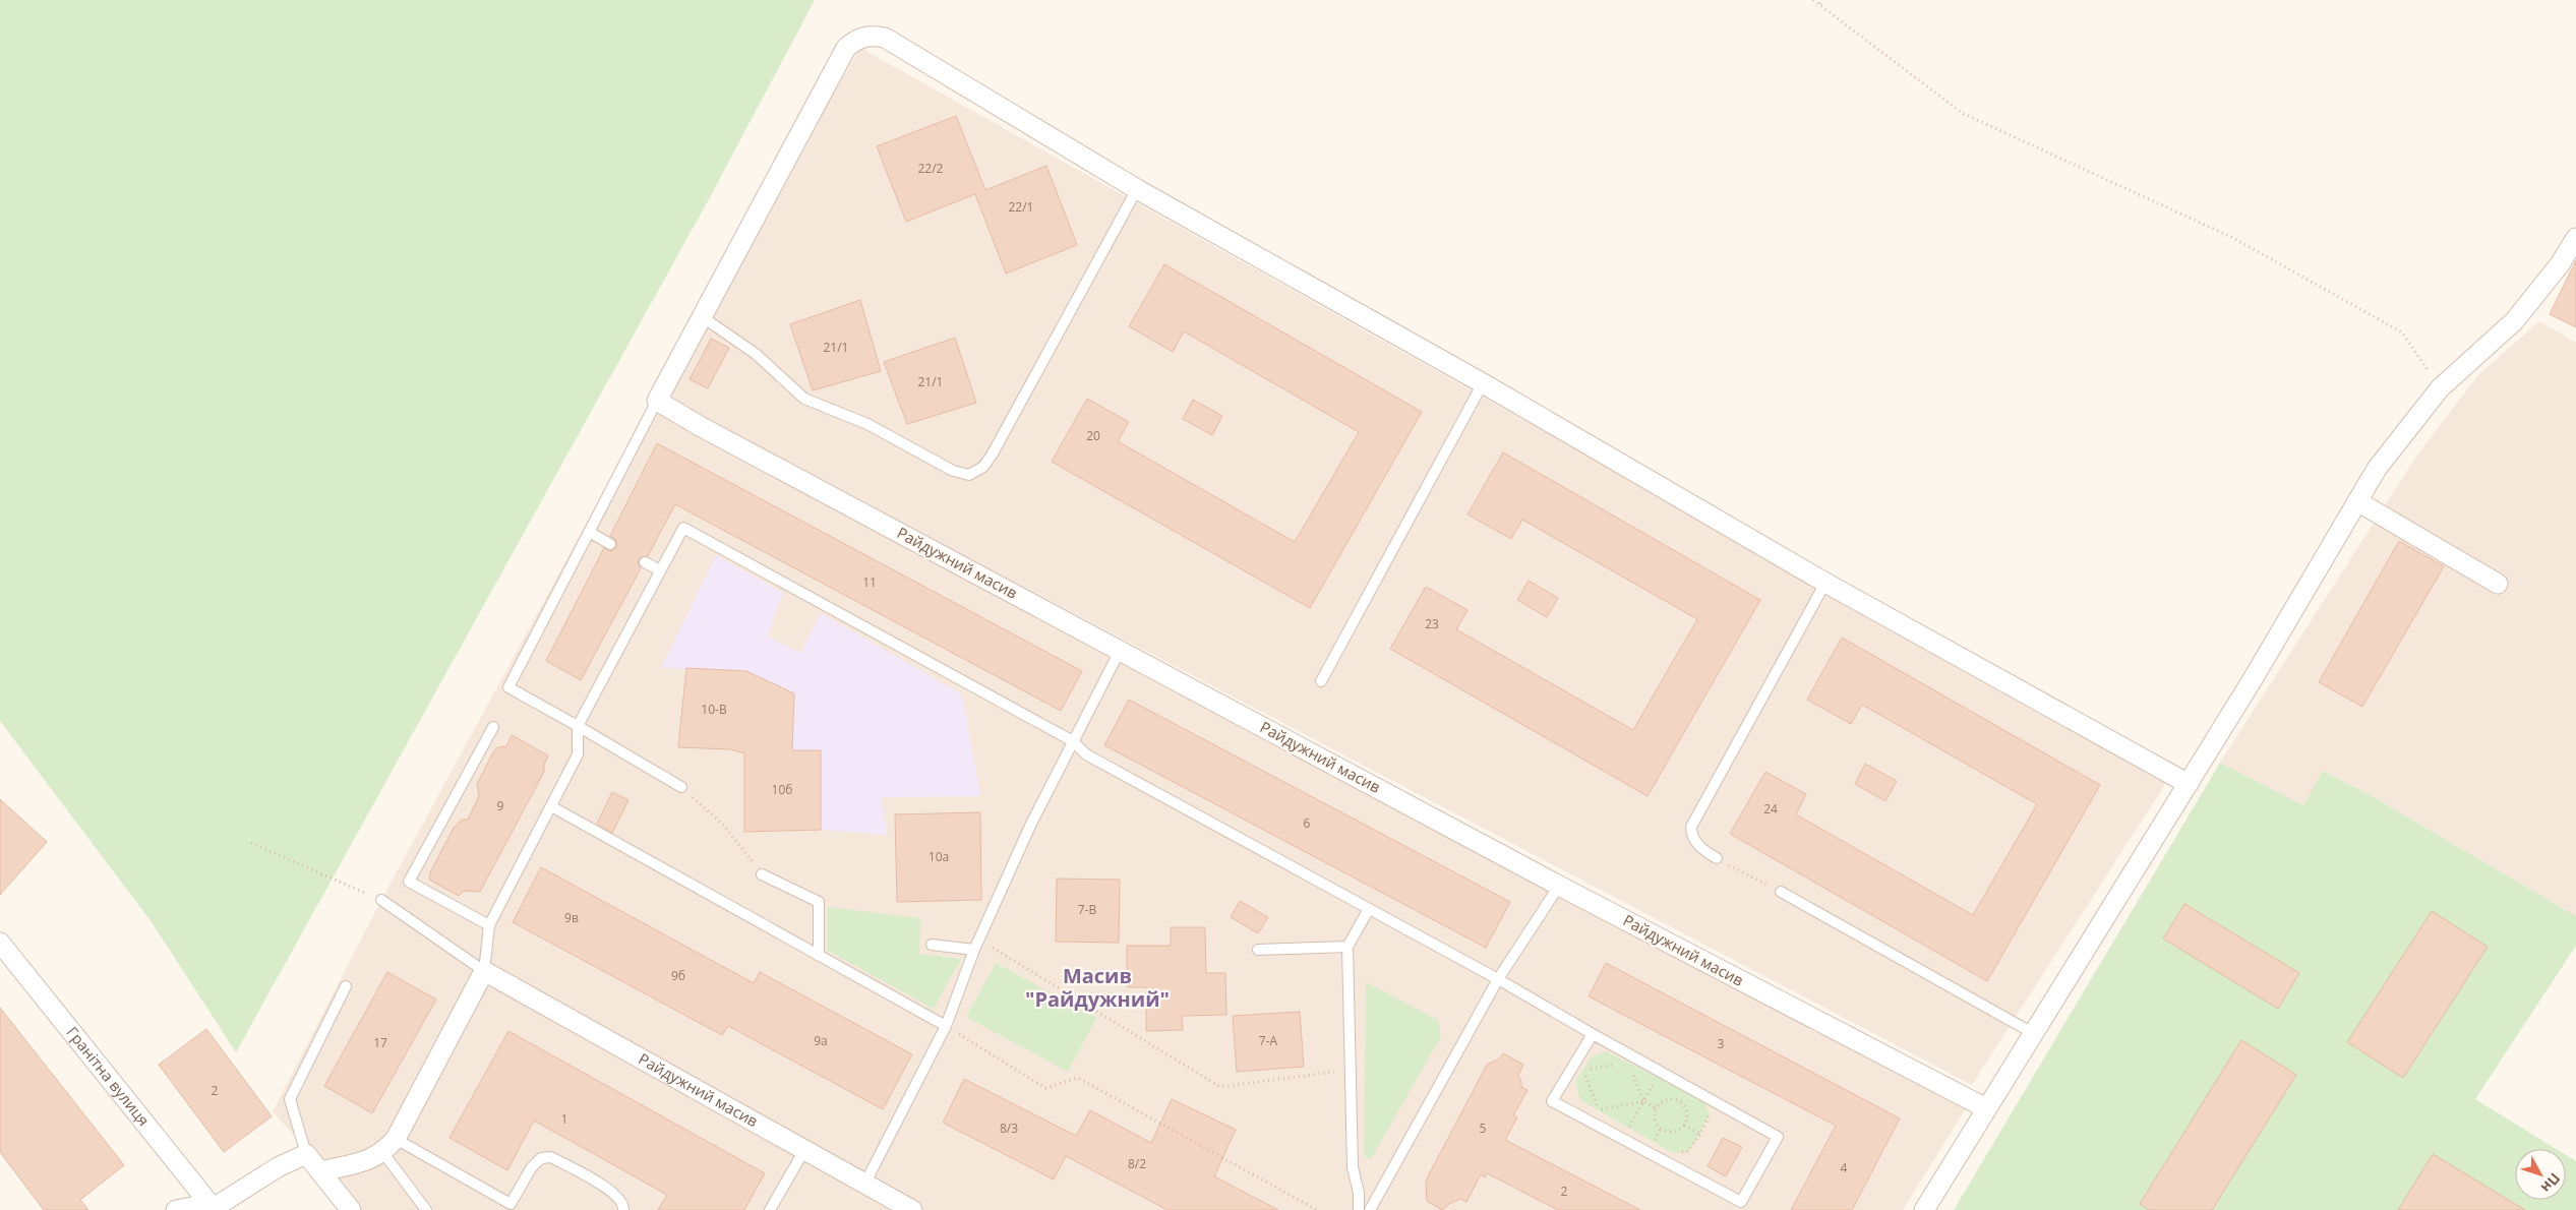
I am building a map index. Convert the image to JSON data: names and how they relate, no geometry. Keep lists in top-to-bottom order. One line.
{"streets":{"street":["Райдужний масив","Гранітна вулиця"]},"districts":["Масив \"Райдужний\""],"house_numbers":["22/2","22/1","21/1","21/1","20","11","23","10-В","10б","9","24","6","10а","7-В","9в","9б","9а","7-А","17","3","2","1","8/3","5","8/2","4","2"],"north":"bottom right"}
